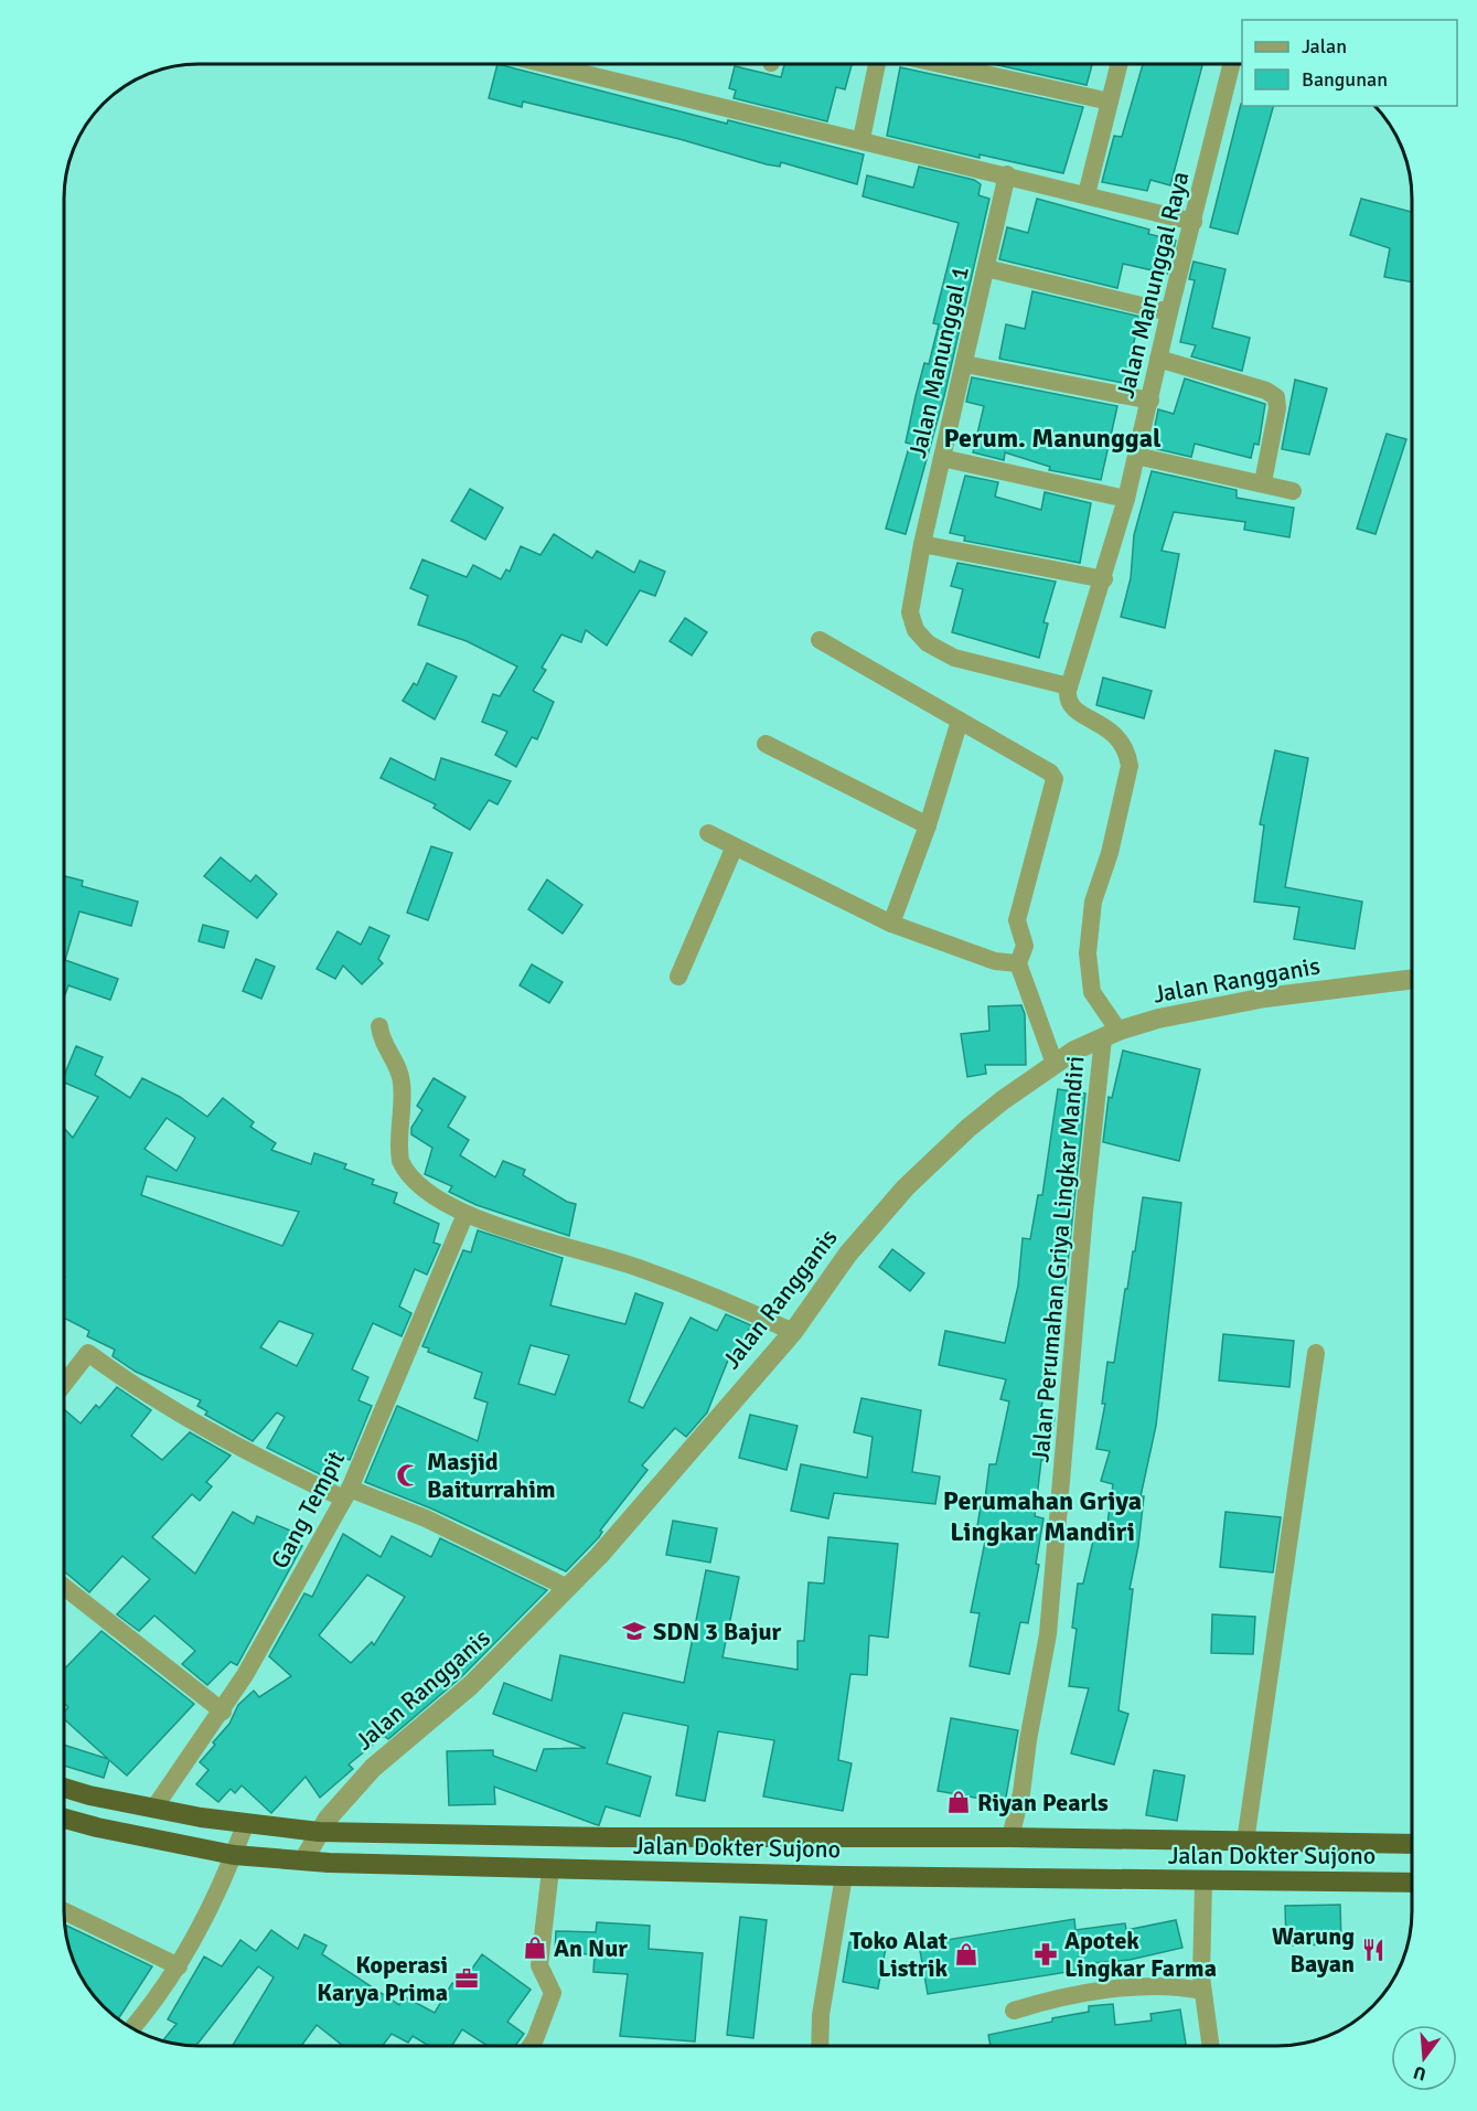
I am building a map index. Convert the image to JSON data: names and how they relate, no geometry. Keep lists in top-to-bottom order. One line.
{"streets":{"highway":["Jalan Dokter Sujono"],"street":["Jalan Manunggal Raya","Jalan Manunggal 1","Jalan Rangganis","Jalan Perumahan Griya Lingkar Mandiri","Gang Tempit"]},"crossings":[["Jalan Manunggal Raya","Jalan Manunggal 1"],["Jalan Rangganis","Jalan Perumahan Griya Lingkar Mandiri"],["Jalan Rangganis","Jalan Dokter Sujono"]],"districts":["Perum. Manunggal","Perumahan Griya Lingkar Mandiri"],"places":{"mosque":["Masjid Baiturrahim"],"school or university":["SDN 3 Bajur"],"shop":["Riyan Pearls","An Nur","Toko Alat Listrik"],"restaurant":["Warung Bayan"],"pharmacy":["Apotek Lingkar Farma"],"office":["Koperasi Karya Prima"]},"legend":["Jalan","Bangunan"],"north":"bottom"}
